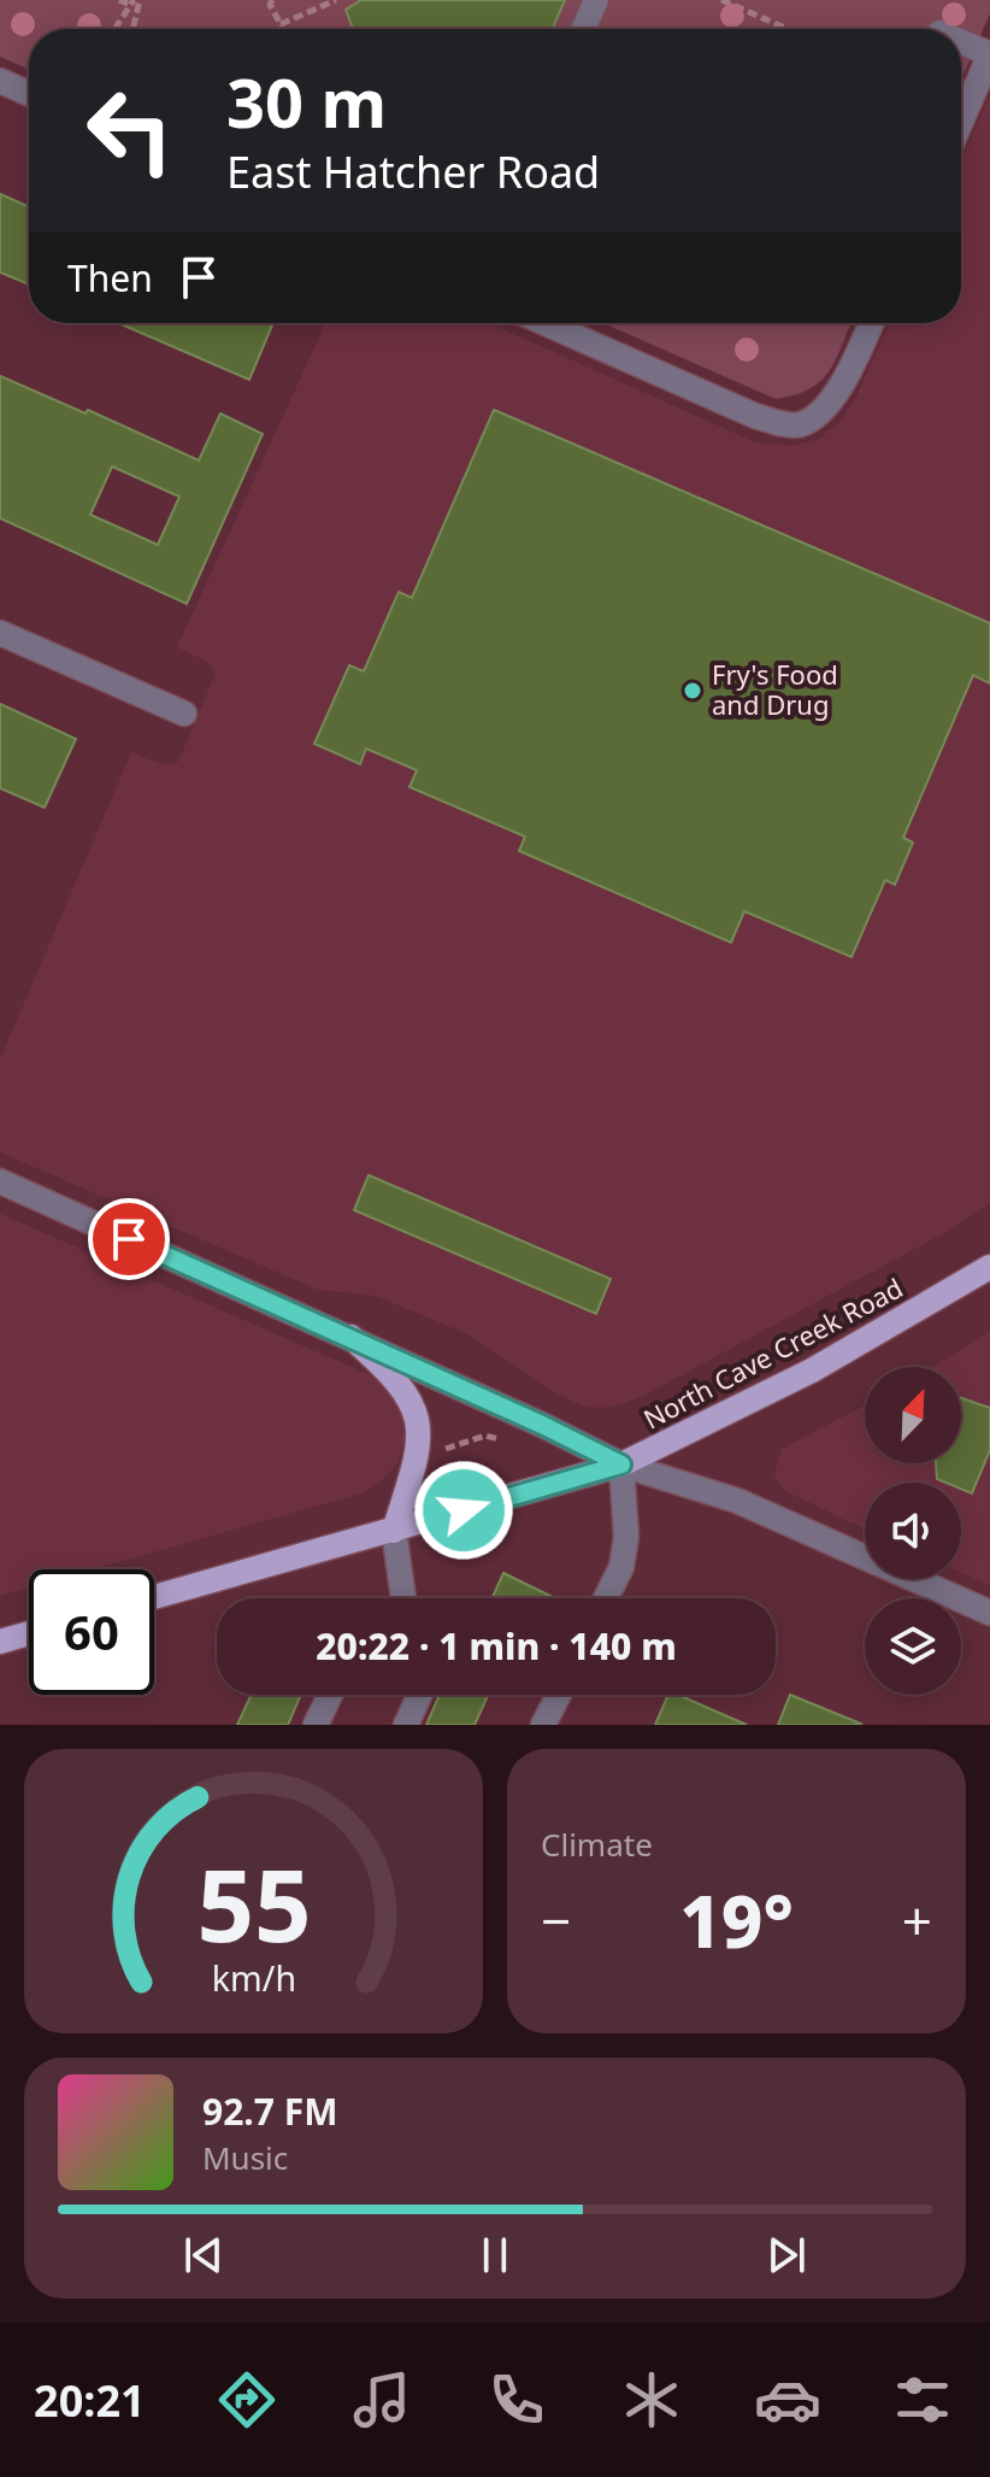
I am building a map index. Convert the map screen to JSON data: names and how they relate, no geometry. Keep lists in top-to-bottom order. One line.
{"streets":{"main road":["North Cave Creek Road"]},"places":["Fry's Food and Drug"],"north":"top right","page":{"turn":["30 m","East Hatcher Road"],"then":"Then","limit":"60","trip":"20:22 · 1 min · 140 m","tile":"Climate","heat":["−","19°","+"],"song":["92.7 FM","Music"],"tabs":"20:21","gauge":["55","km/h"]}}
